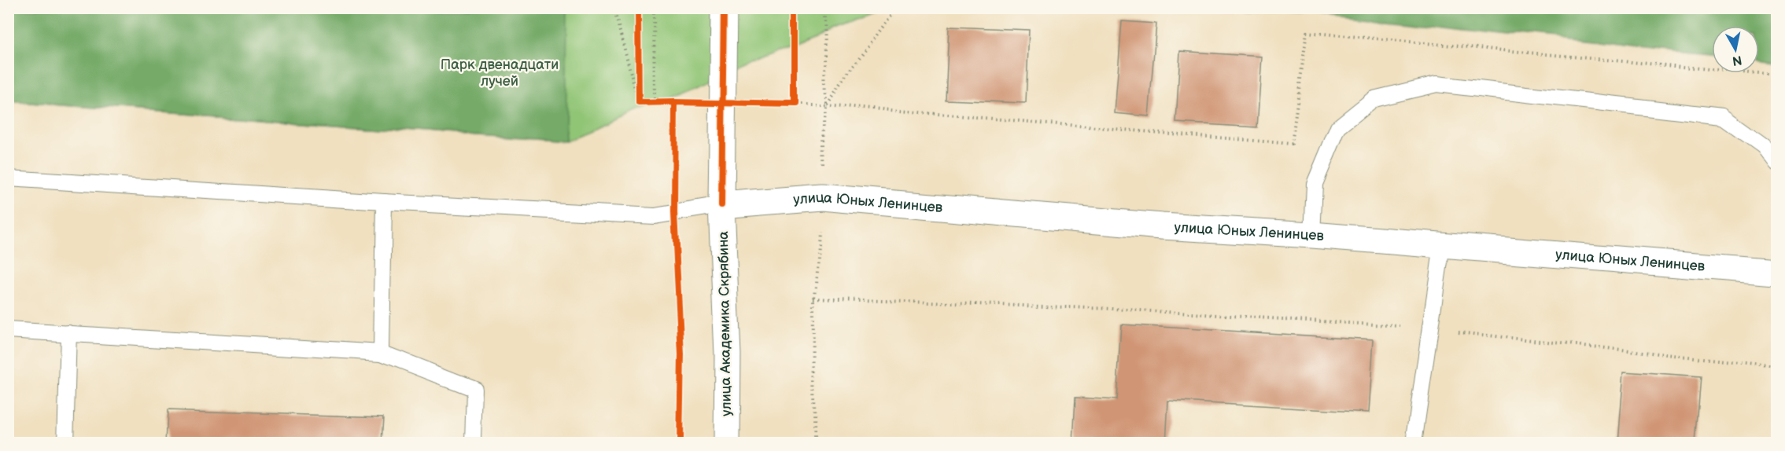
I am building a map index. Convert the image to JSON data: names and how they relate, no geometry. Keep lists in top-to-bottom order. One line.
{"streets":{"main road":["улица Юных Ленинцев","улица Академика Скрябина"]},"crossings":[["улица Юных Ленинцев","улица Академика Скрябина"]],"parks":["Парк двенадцати лучей"],"north":"bottom"}
